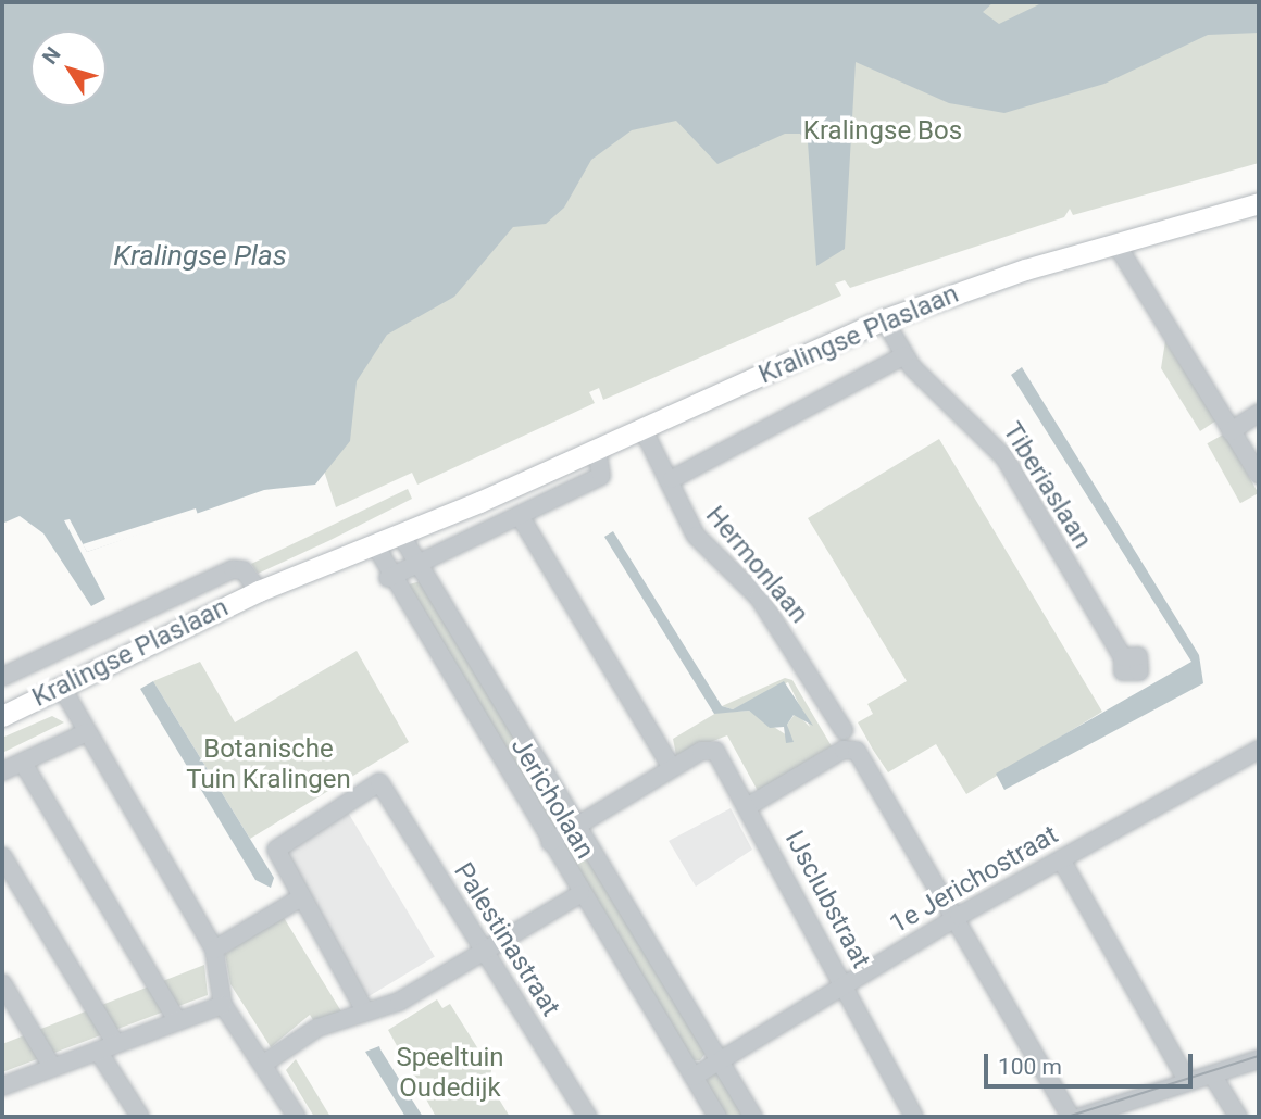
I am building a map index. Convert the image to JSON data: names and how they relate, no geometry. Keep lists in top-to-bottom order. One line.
{"streets":{"main road":["Kralingse Plaslaan"],"street":["Tiberiaslaan","Hermonlaan","Jericholaan","1e Jerichostraat","IJsclubstraat","Palestinastraat"]},"crossings":[["Kralingse Plaslaan","Tiberiaslaan"],["Kralingse Plaslaan","Hermonlaan"],["Kralingse Plaslaan","Jericholaan"],["Jericholaan","1e Jerichostraat"],["1e Jerichostraat","IJsclubstraat"]],"water":["Kralingse Plas"],"parks":["Kralingse Bos","Botanische Tuin Kralingen","Speeltuin Oudedijk"],"scale_bar":"100 m","north":"top left"}
